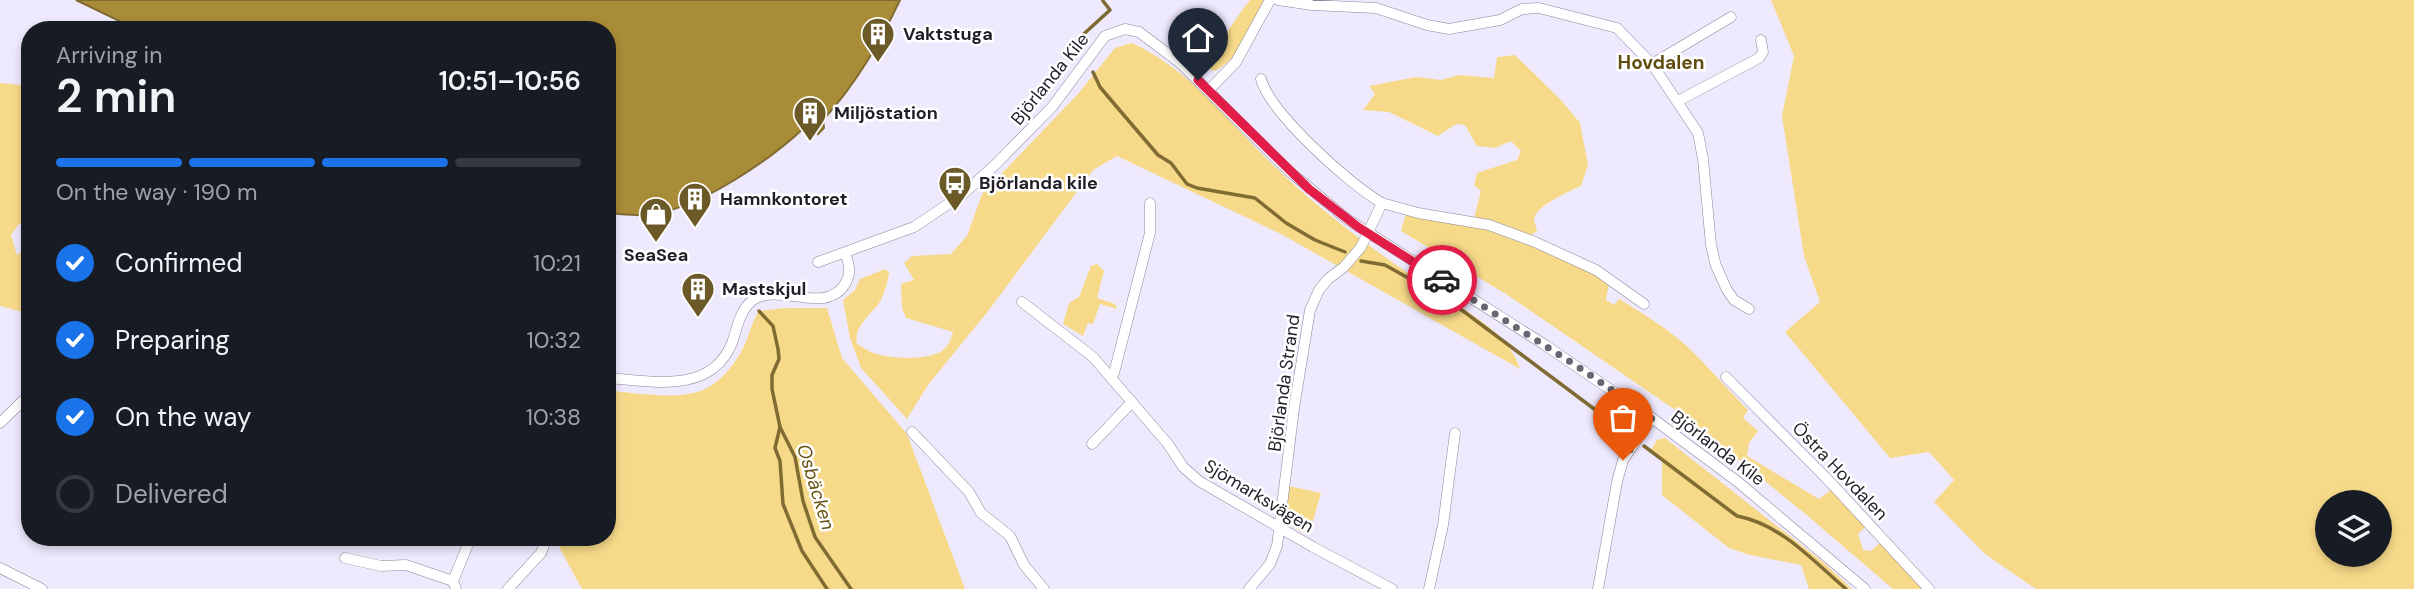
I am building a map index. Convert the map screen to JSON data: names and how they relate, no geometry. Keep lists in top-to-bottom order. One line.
{"streets":{"street":["Björlanda Kile","Björlanda Strand","Östra Hovdalen","Sjömarksvägen"]},"crossings":[["Björlanda Kile","Björlanda Strand"],["Björlanda Strand","Sjömarksvägen"]],"districts":["Hovdalen"],"water":["Osbäcken"],"places":{"building":["Vaktstuga","Miljöstation","Hamnkontoret","Mastskjul"],"bus stop":["Björlanda kile"],"shop":["SeaSea"]},"page":{"heading":["2 min","Arriving in","10:51–10:56"],"bar":"On the way · 190 m","list":[["Confirmed","10:21"],["Preparing","10:32"],["On the way","10:38"],"Delivered"]}}
